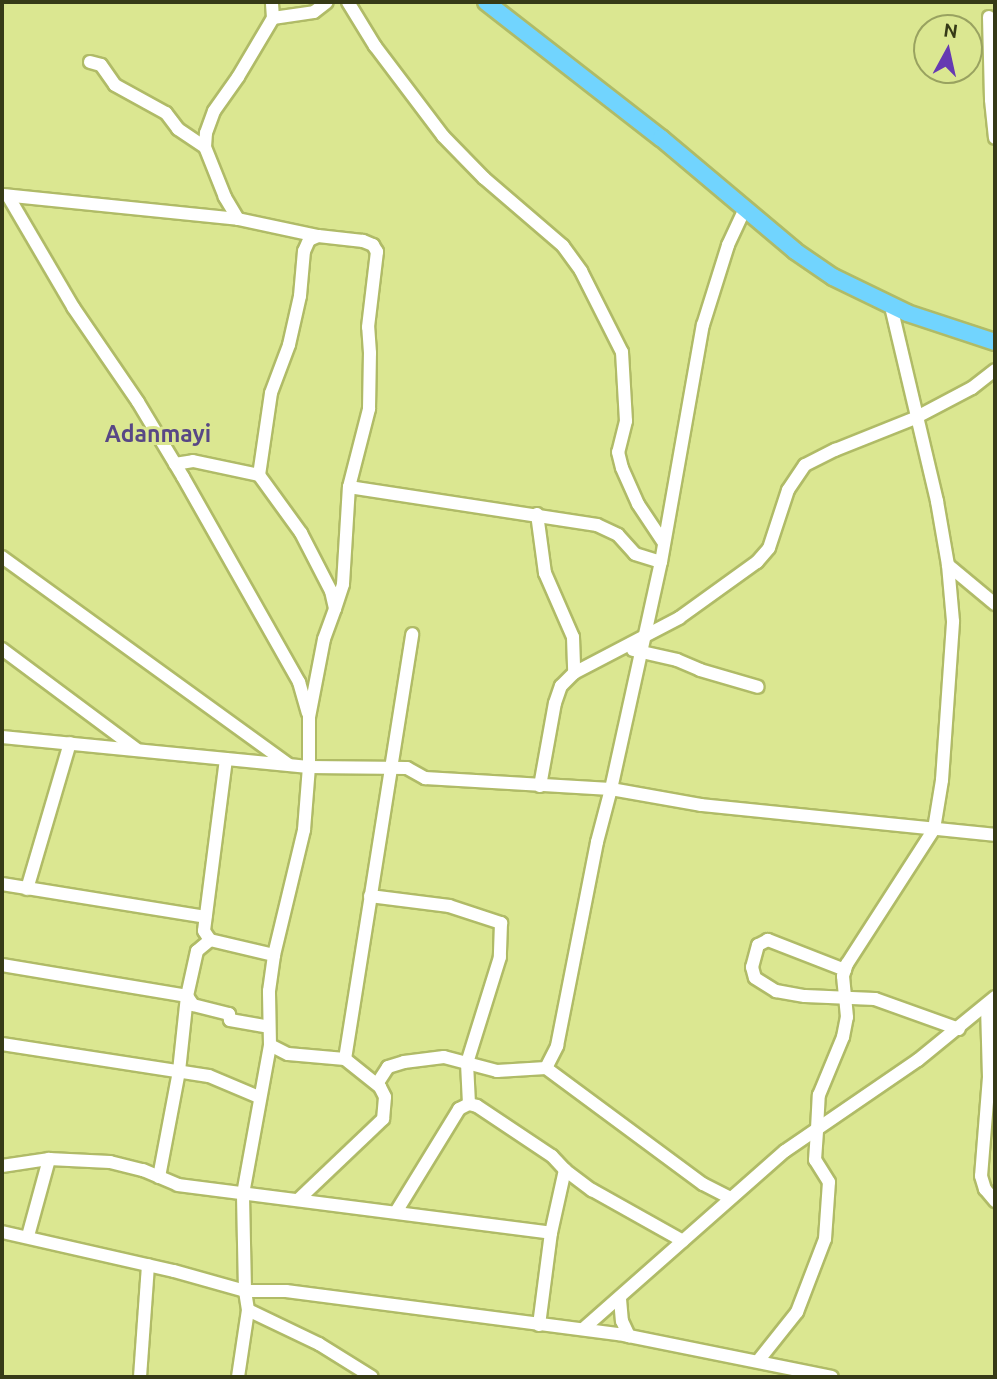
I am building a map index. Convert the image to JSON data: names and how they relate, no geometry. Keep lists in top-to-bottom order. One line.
{"districts":["Adanmayi"],"north":"top"}
